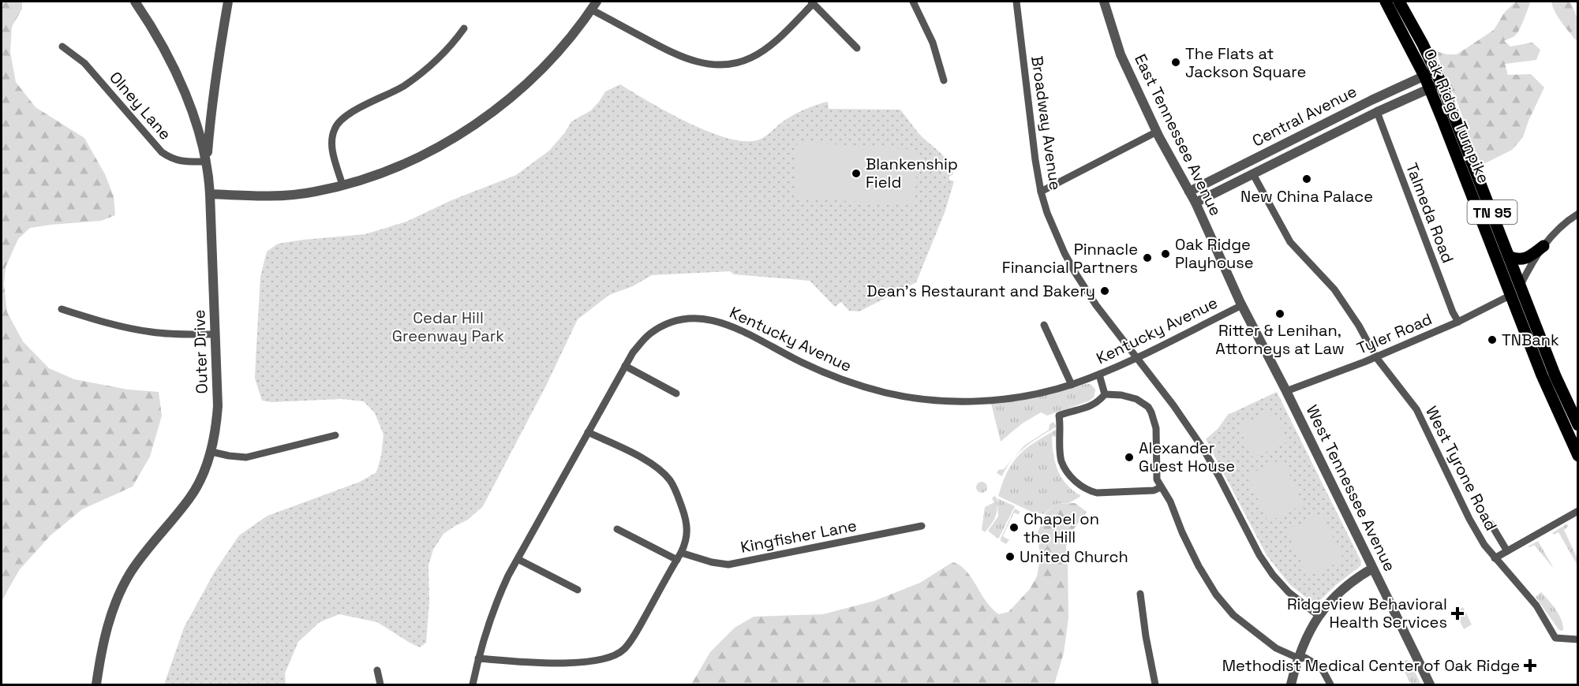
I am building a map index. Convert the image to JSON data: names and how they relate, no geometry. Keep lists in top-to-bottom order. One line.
{"streets":{"highway":["Oak Ridge Turnpike","TN 95"],"street":["Olney Lane","Central Avenue","Broadway Avenue","East Tennessee Avenue","Talmeda Road","Kentucky Avenue","Tyler Road","Outer Drive","West Tyrone Road","West Tennessee Avenue","Kingfisher Lane"]},"crossings":[["Olney Lane","Outer Drive"],["Central Avenue","Oak Ridge Turnpike"],["Central Avenue","East Tennessee Avenue"],["Central Avenue","Talmeda Road"],["Central Avenue","West Tyrone Road"],["Oak Ridge Turnpike","Tyler Road"],["Broadway Avenue","Kentucky Avenue"],["East Tennessee Avenue","Kentucky Avenue"],["East Tennessee Avenue","West Tennessee Avenue"],["Talmeda Road","Tyler Road"],["Kentucky Avenue","West Tennessee Avenue"],["Tyler Road","West Tyrone Road"],["Tyler Road","West Tennessee Avenue"]],"parks":["Cedar Hill Greenway Park"],"places":{"other":["The Flats at Jackson Square","Blankenship Field","New China Palace","Oak Ridge Playhouse","Pinnacle Financial Partners","Dean's Restaurant and Bakery","Ritter & Lenihan, Attorneys at Law","TNBank","Alexander Guest House","Chapel on the Hill","United Church"],"health":["Ridgeview Behavioral Health Services","Methodist Medical Center of Oak Ridge"]}}
